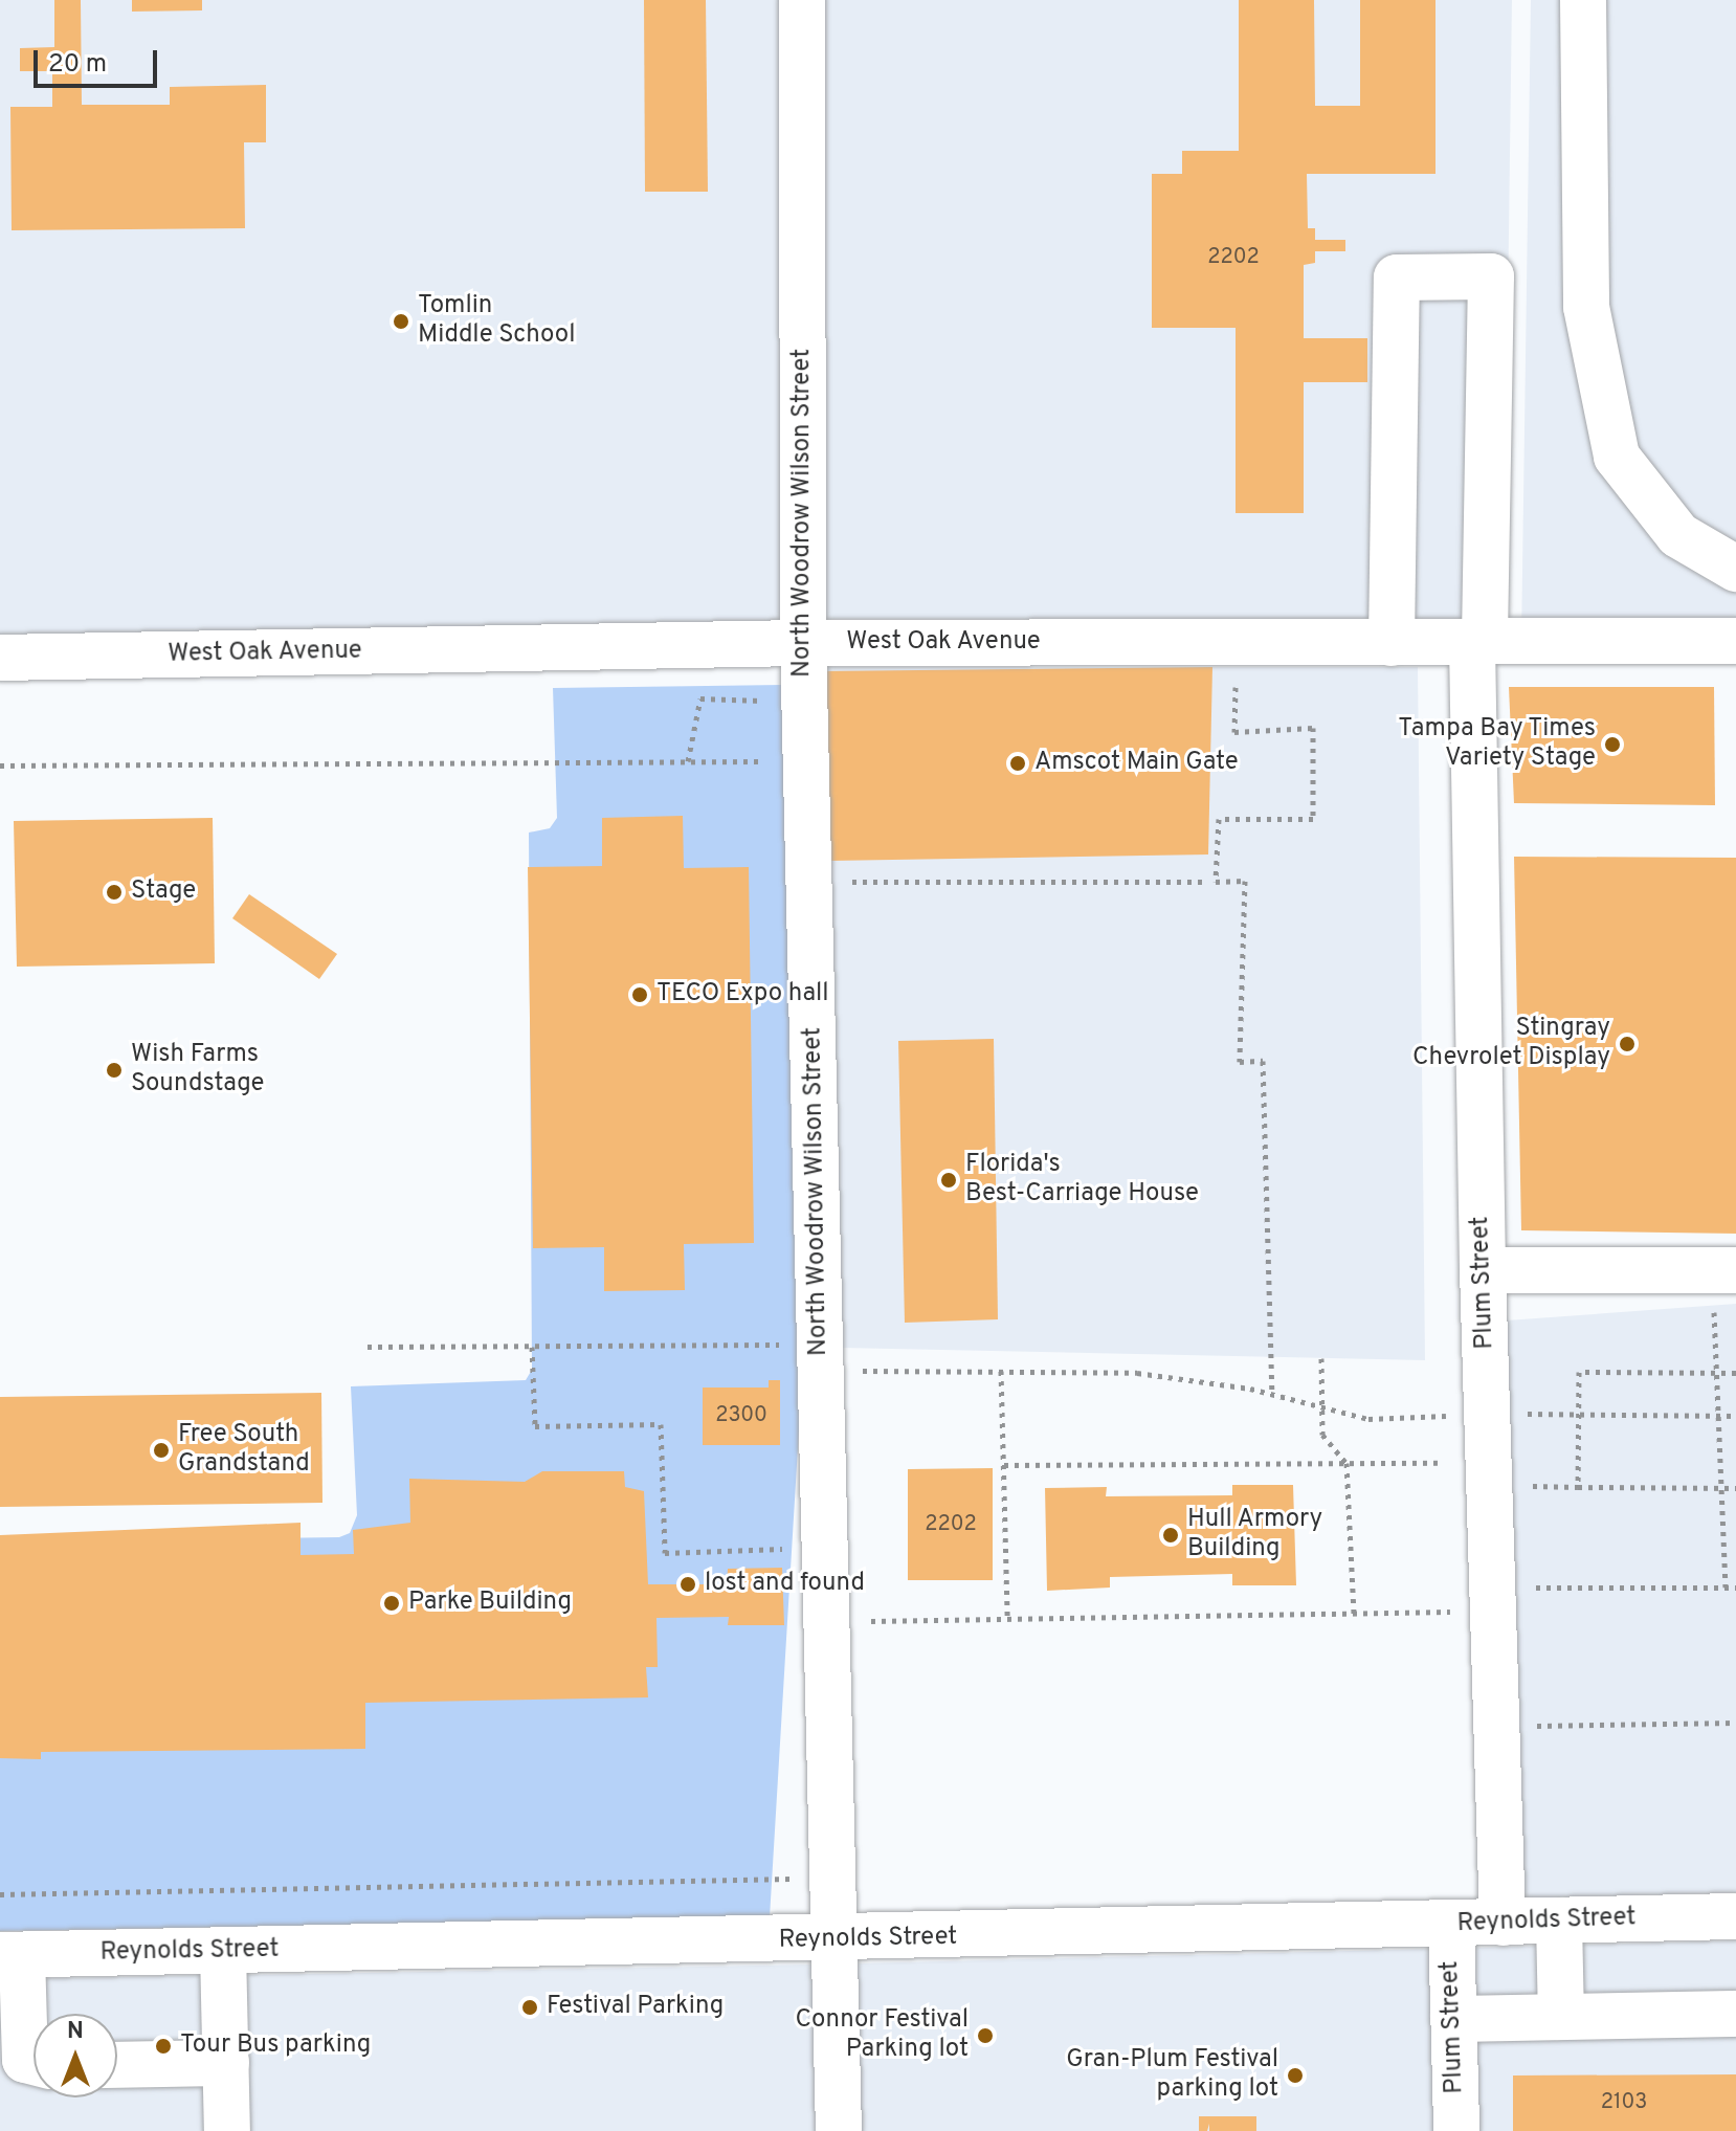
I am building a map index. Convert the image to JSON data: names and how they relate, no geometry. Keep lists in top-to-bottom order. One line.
{"streets":{"street":["North Woodrow Wilson Street","West Oak Avenue","Plum Street","Reynolds Street"]},"crossings":[["North Woodrow Wilson Street","West Oak Avenue"],["North Woodrow Wilson Street","Reynolds Street"],["West Oak Avenue","Plum Street"],["Plum Street","Reynolds Street"]],"places":["Tomlin Middle School","Tampa Bay Times Variety Stage","Amscot Main Gate","Stage","TECO Expo hall","Stingray Chevrolet Display","Wish Farms Soundstage","Florida's Best-Carriage House","Free South Grandstand","Hull Armory Building","lost and found","Parke Building","Festival Parking","Connor Festival Parking lot","Tour Bus parking","Gran-Plum Festival parking lot"],"house_numbers":["2202","2300","2202","2103"],"scale_bar":"20 m","north":"top"}
